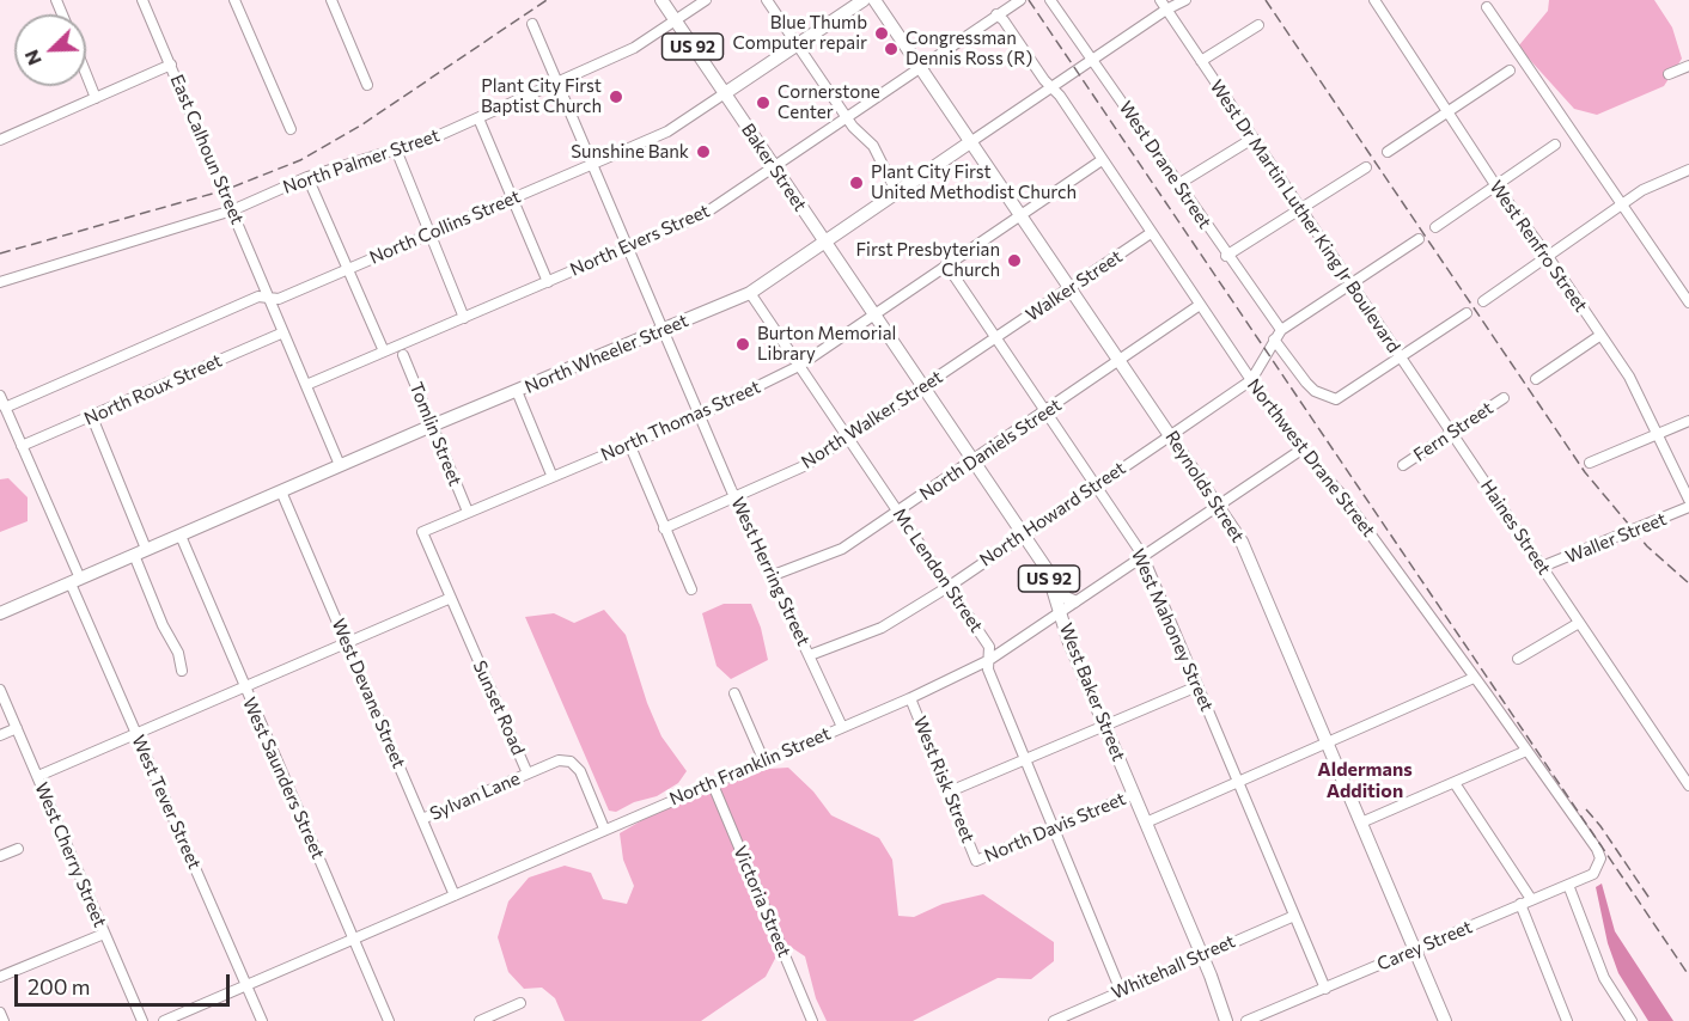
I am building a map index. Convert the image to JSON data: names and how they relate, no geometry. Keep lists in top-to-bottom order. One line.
{"streets":{"main road":["US 92","Baker Street","North Collins Street","North Wheeler Street","Reynolds Street","West Baker Street"],"street":["East Calhoun Street","North Palmer Street","West Drane Street","West Dr Martin Luther King Jr Boulevard","North Evers Street","West Renfro Street","Walker Street","North Roux Street","North Walker Street","North Thomas Street","Fern Street","Tomlin Street","North Daniels Street","Northwest Drane Street","North Howard Street","Haines Street","Waller Street","Mc Lendon Street","West Herring Street","West Mahoney Street","West Devane Street","Sunset Road","North Franklin Street","West Saunders Street","West Risk Street","Sylvan Lane","West Tever Street","North Davis Street","West Cherry Street","Victoria Street","Carey Street","Whitehall Street"]},"crossings":[["US 92","North Palmer Street"],["US 92","Baker Street"],["US 92","North Collins Street"],["US 92","West Baker Street"],["US 92","North Franklin Street"],["East Calhoun Street","North Palmer Street"],["East Calhoun Street","North Collins Street"],["East Calhoun Street","North Evers Street"],["East Calhoun Street","North Wheeler Street"],["East Calhoun Street","North Roux Street"],["North Palmer Street","West Herring Street"],["West Drane Street","North Wheeler Street"],["Baker Street","North Collins Street"],["Baker Street","North Evers Street"],["Baker Street","North Wheeler Street"],["Baker Street","West Baker Street"],["West Dr Martin Luther King Jr Boulevard","North Wheeler Street"],["West Dr Martin Luther King Jr Boulevard","Fern Street"],["West Dr Martin Luther King Jr Boulevard","Haines Street"],["North Collins Street","West Herring Street"],["North Collins Street","West Tever Street"],["North Evers Street","Northwest Drane Street"],["North Evers Street","Reynolds Street"],["North Evers Street","West Herring Street"],["Walker Street","North Walker Street"],["Walker Street","Northwest Drane Street"],["Walker Street","Reynolds Street"],["Walker Street","West Mahoney Street"],["North Wheeler Street","Tomlin Street"],["North Wheeler Street","Northwest Drane Street"],["North Wheeler Street","Reynolds Street"],["North Wheeler Street","Mc Lendon Street"],["North Wheeler Street","West Herring Street"],["North Wheeler Street","West Baker Street"],["North Wheeler Street","West Devane Street"],["North Wheeler Street","West Saunders Street"],["North Wheeler Street","West Tever Street"],["North Roux Street","West Tever Street"],["North Walker Street","Mc Lendon Street"],["North Walker Street","West Herring Street"],["North Walker Street","West Mahoney Street"],["North Walker Street","West Baker Street"],["North Thomas Street","Tomlin Street"],["North Thomas Street","Northwest Drane Street"],["North Thomas Street","Reynolds Street"],["North Thomas Street","Mc Lendon Street"],["North Thomas Street","West Herring Street"],["North Thomas Street","West Mahoney Street"],["North Thomas Street","West Baker Street"],["North Thomas Street","Sunset Road"],["Fern Street","Haines Street"],["North Daniels Street","Northwest Drane Street"],["North Daniels Street","Reynolds Street"],["North Daniels Street","Mc Lendon Street"],["North Daniels Street","West Herring Street"],["North Daniels Street","West Mahoney Street"],["North Daniels Street","West Baker Street"],["Northwest Drane Street","North Howard Street"],["Northwest Drane Street","North Franklin Street"],["Northwest Drane Street","North Davis Street"],["Northwest Drane Street","Carey Street"],["Reynolds Street","North Howard Street"],["Reynolds Street","North Franklin Street"],["Reynolds Street","North Davis Street"],["Reynolds Street","Carey Street"],["North Howard Street","Mc Lendon Street"],["North Howard Street","West Herring Street"],["North Howard Street","West Mahoney Street"],["North Howard Street","West Baker Street"],["Haines Street","Waller Street"],["Mc Lendon Street","North Franklin Street"],["Mc Lendon Street","North Davis Street"],["Mc Lendon Street","Whitehall Street"],["West Herring Street","North Franklin Street"],["West Mahoney Street","North Franklin Street"],["West Mahoney Street","North Davis Street"],["West Mahoney Street","Carey Street"],["West Mahoney Street","Whitehall Street"],["West Baker Street","North Franklin Street"],["West Baker Street","North Davis Street"],["West Baker Street","Whitehall Street"],["West Devane Street","North Franklin Street"],["West Devane Street","Sylvan Lane"],["Sunset Road","North Franklin Street"],["Sunset Road","Sylvan Lane"],["North Franklin Street","West Saunders Street"],["North Franklin Street","West Risk Street"],["North Franklin Street","West Tever Street"],["North Franklin Street","Victoria Street"],["West Risk Street","North Davis Street"]],"districts":["Aldermans Addition"],"places":["Blue Thumb Computer repair","Congressman Dennis Ross (R)","Plant City First Baptist Church","Cornerstone Center","Sunshine Bank","Plant City First United Methodist Church","First Presbyterian Church","Burton Memorial Library"],"scale_bar":"200 m","north":"bottom left"}
